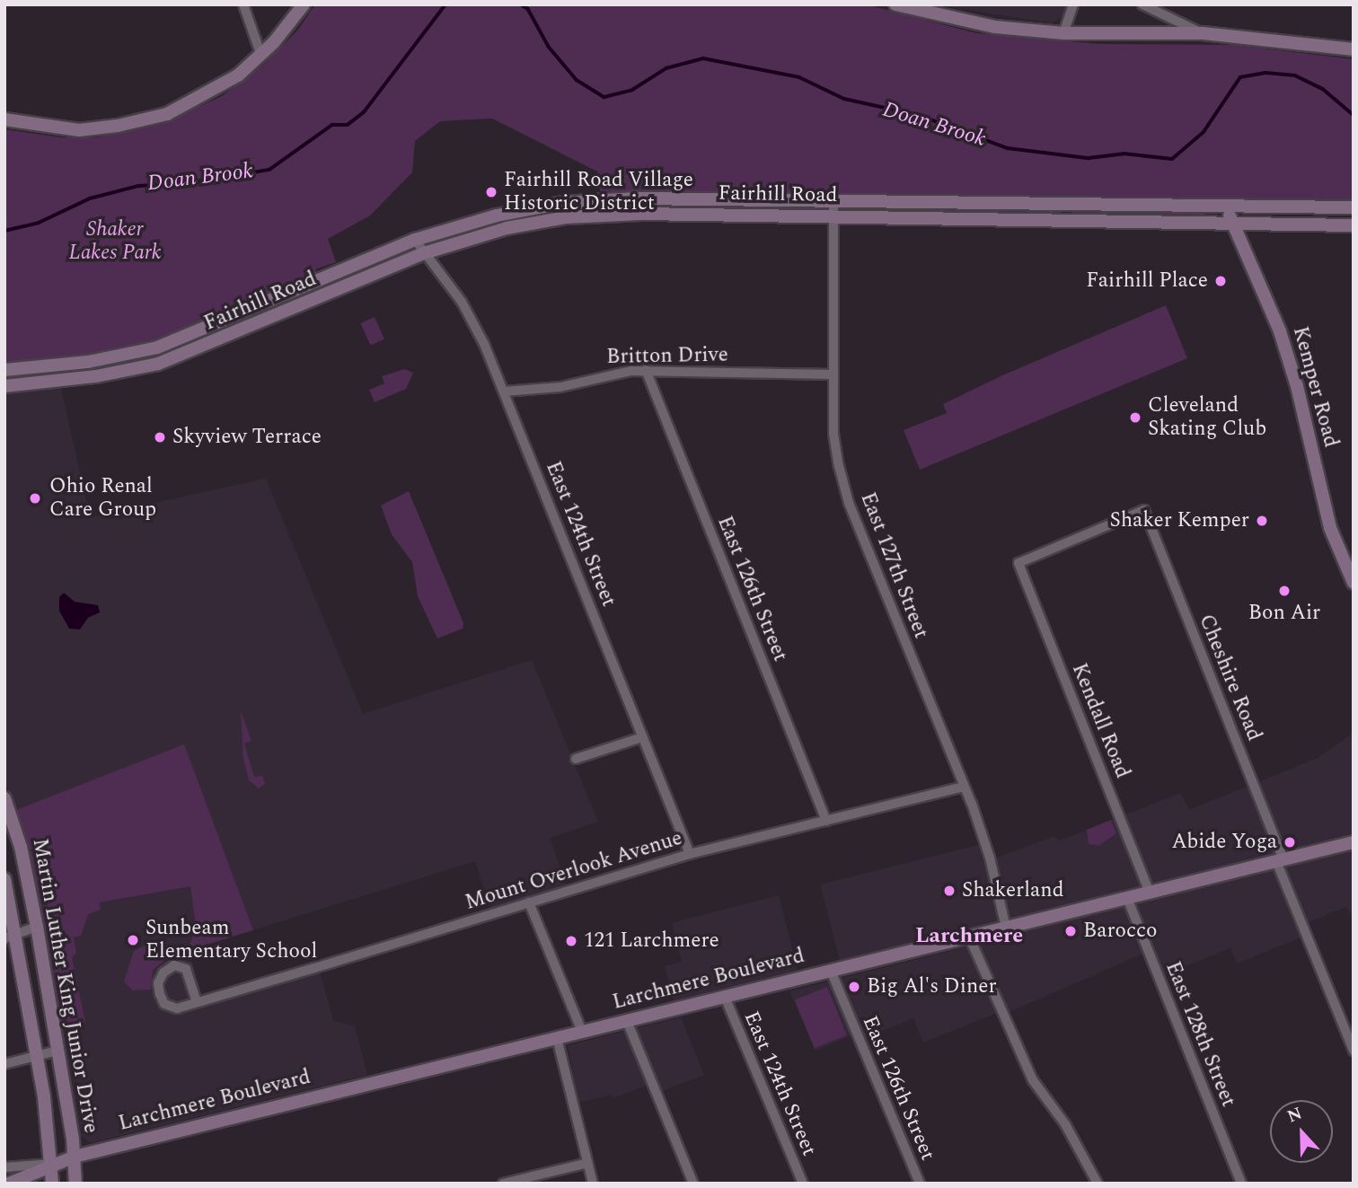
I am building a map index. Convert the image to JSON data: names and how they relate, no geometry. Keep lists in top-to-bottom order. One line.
{"streets":{"main road":["Fairhill Road","Kemper Road","Larchmere Boulevard","Martin Luther King Junior Drive"],"street":["Britton Drive","East 124th Street","East 127th Street","East 126th Street","Cheshire Road","Kendall Road","Mount Overlook Avenue","East 128th Street"]},"crossings":[["Fairhill Road","Kemper Road"],["Fairhill Road","East 124th Street"],["Fairhill Road","East 127th Street"],["Britton Drive","East 124th Street"],["Britton Drive","East 127th Street"],["Britton Drive","East 126th Street"],["East 124th Street","Mount Overlook Avenue"],["East 124th Street","Larchmere Boulevard"],["East 127th Street","Mount Overlook Avenue"],["East 127th Street","Larchmere Boulevard"],["East 126th Street","Mount Overlook Avenue"],["East 126th Street","Larchmere Boulevard"],["Cheshire Road","Kendall Road"],["Cheshire Road","Larchmere Boulevard"],["Kendall Road","Larchmere Boulevard"],["Larchmere Boulevard","Martin Luther King Junior Drive"],["Larchmere Boulevard","East 128th Street"]],"districts":["Larchmere"],"water":["Doan Brook"],"parks":["Shaker Lakes Park"],"places":["Fairhill Road Village Historic District","Fairhill Place","Cleveland Skating Club","Skyview Terrace","Ohio Renal Care Group","Shaker Kemper","Bon Air","Abide Yoga","Shakerland","Barocco","Sunbeam Elementary School","121 Larchmere","Big Al's Diner"],"north":"top"}
